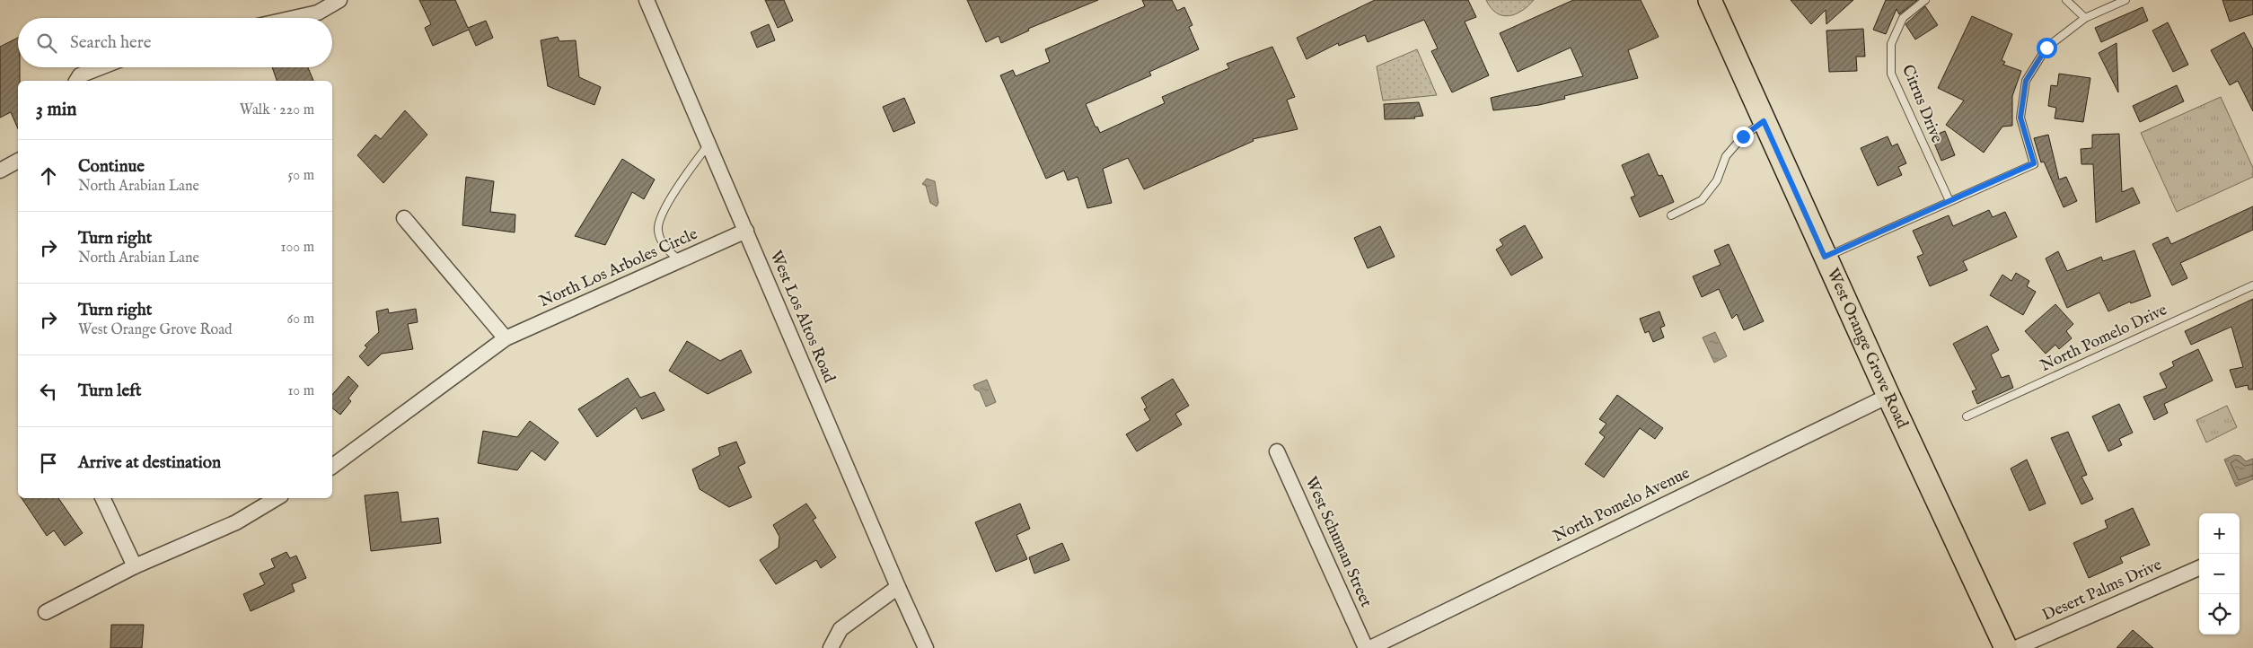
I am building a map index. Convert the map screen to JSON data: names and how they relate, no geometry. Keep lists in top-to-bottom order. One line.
{"streets":{"main road":["West Orange Grove Road"],"street":["North Los Arboles Circle","West Los Altos Road","North Pomelo Avenue","West Schuman Street","Desert Palms Drive"],"lane":["Citrus Drive","North Pomelo Drive"]},"crossings":[["North Los Arboles Circle","West Los Altos Road"],["West Orange Grove Road","North Pomelo Avenue"]],"page":{"search":"Search here","heading":["3 min","Walk · 220 m"],"list":[["Continue","North Arabian Lane","50 m"],["Turn right","North Arabian Lane","100 m"],["Turn right","West Orange Grove Road","60 m"],["Turn left","10 m"],"Arrive at destination"],"map_buttons":["+","−"]}}
